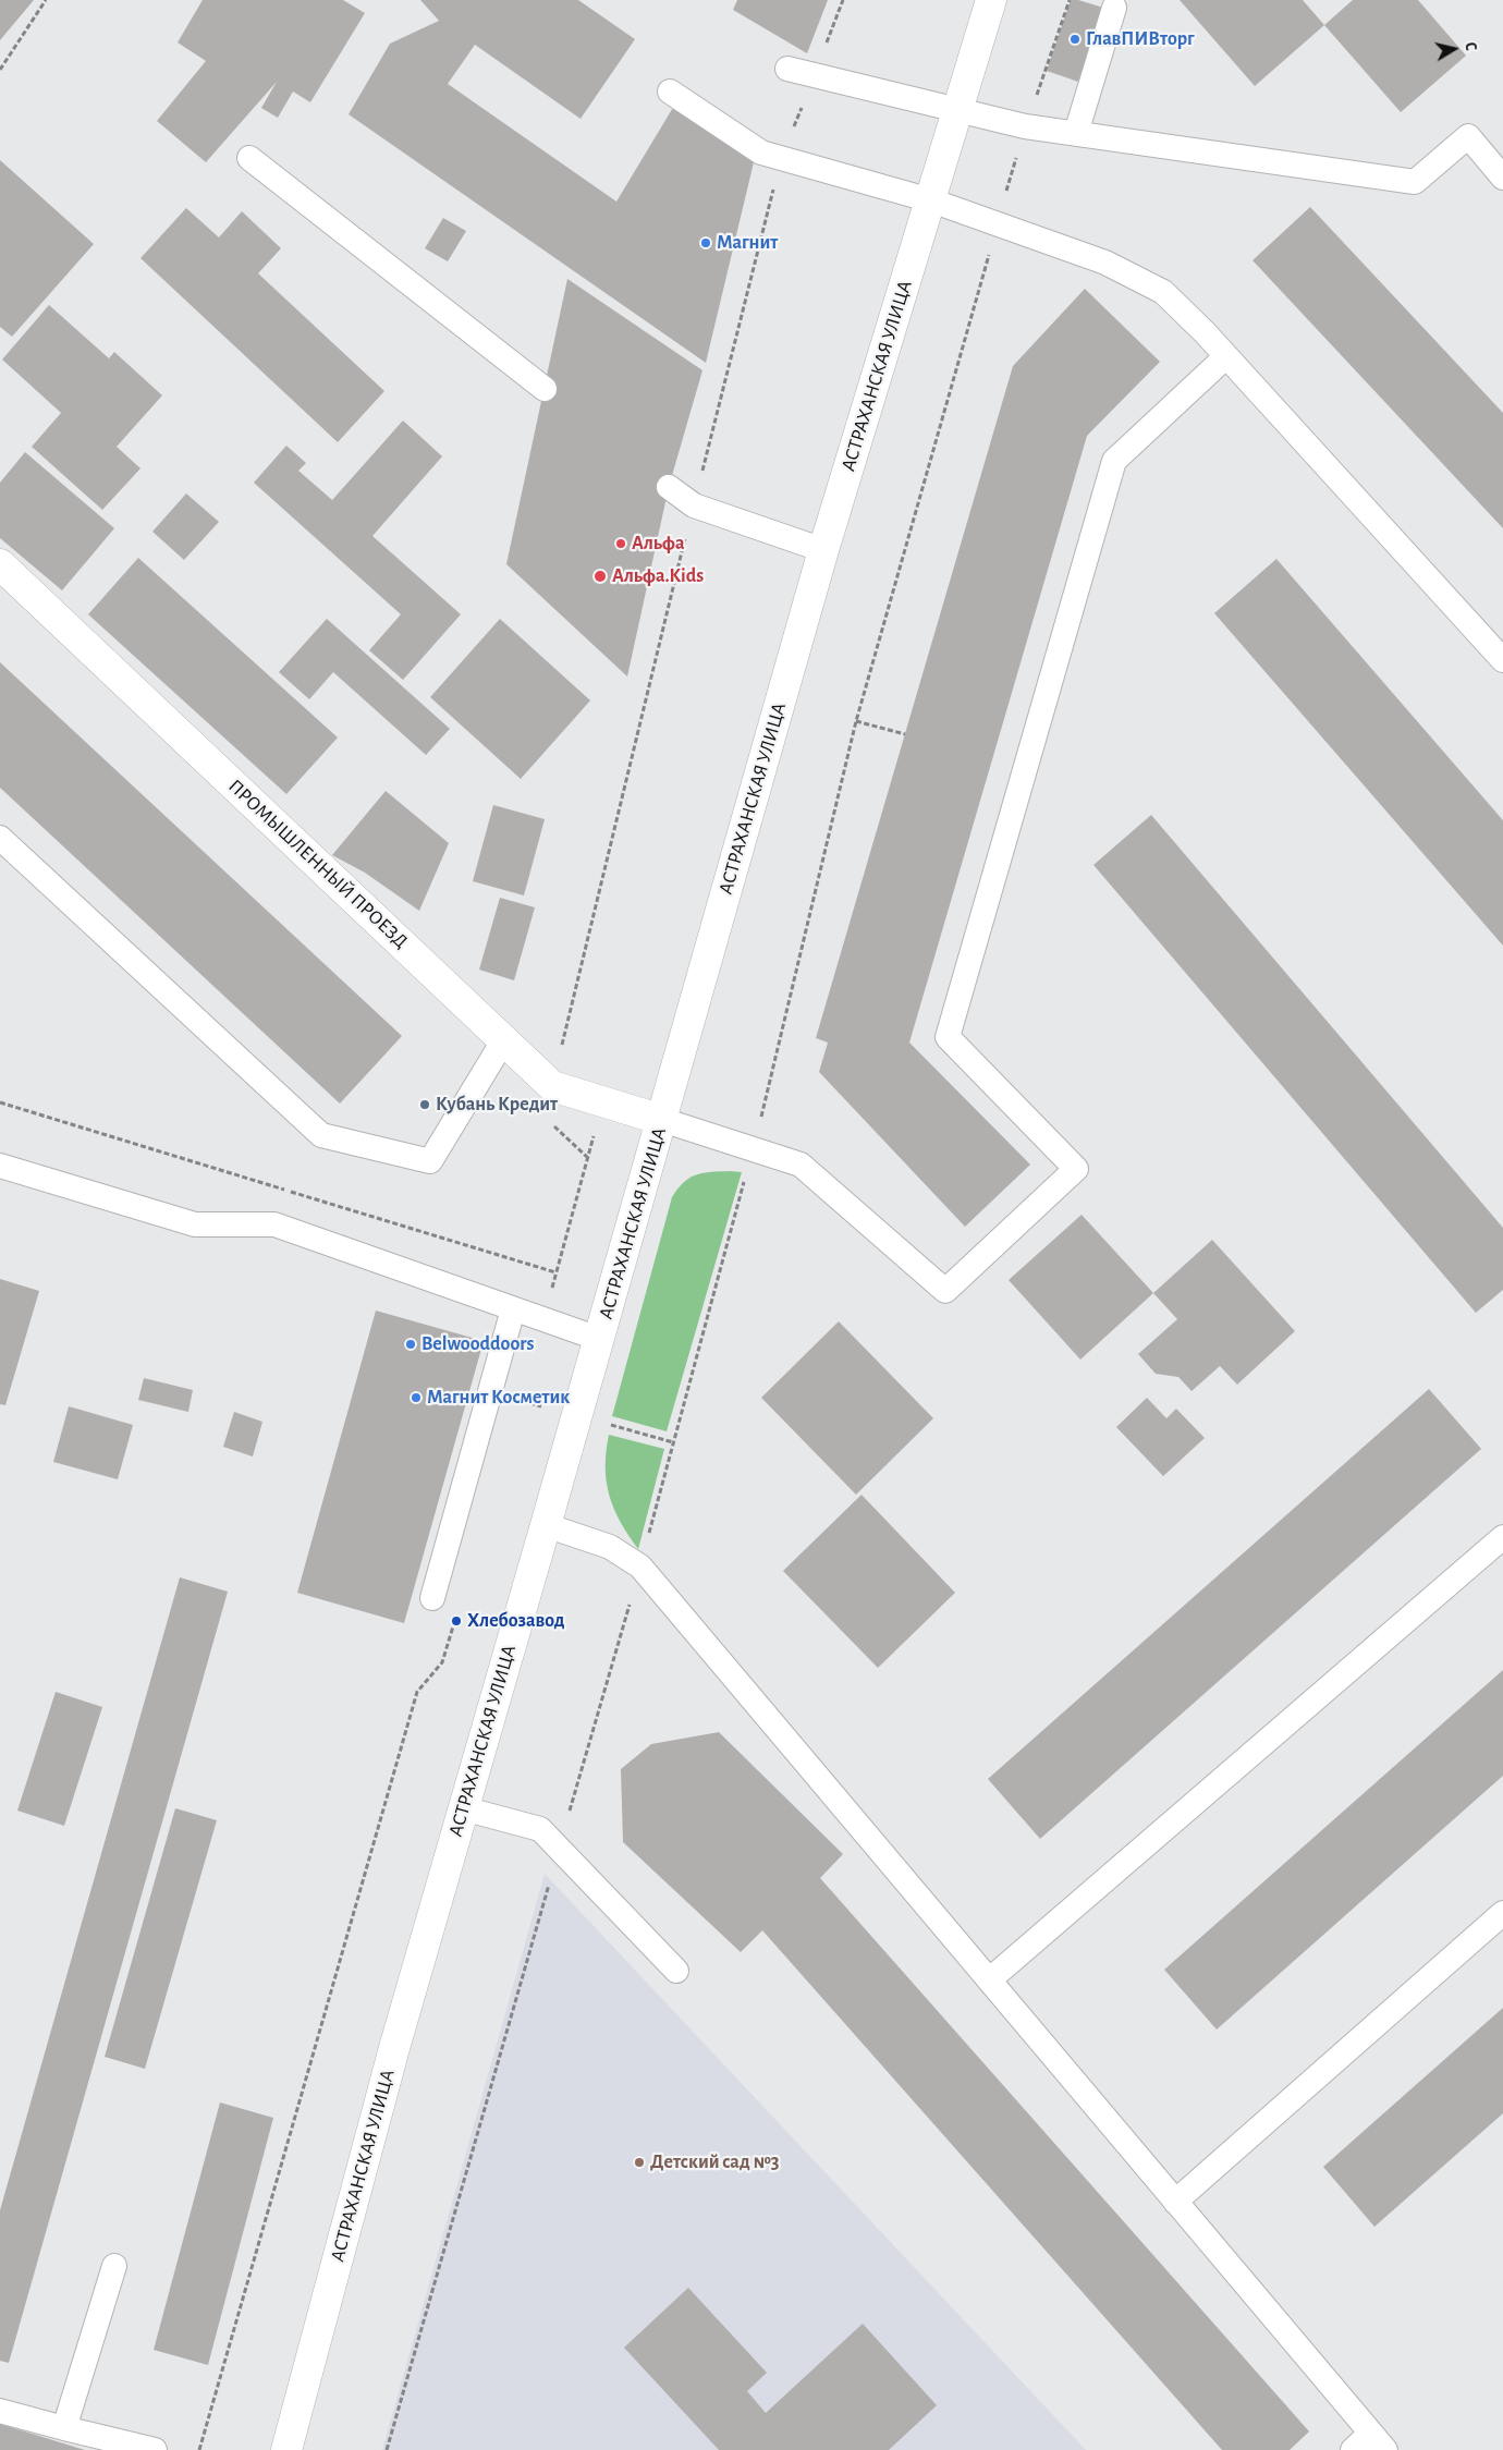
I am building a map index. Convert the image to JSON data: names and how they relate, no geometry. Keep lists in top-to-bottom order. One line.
{"streets":{"street":["АСТРАХАНСКАЯ УЛИЦА","ПРОМЫШЛЕННЫЙ ПРОЕЗД"]},"crossings":[["АСТРАХАНСКАЯ УЛИЦА","ПРОМЫШЛЕННЫЙ ПРОЕЗД"]],"places":["ГлавПИВторг","Магнит","Альфа","Альфа.Kids","Кубань Кредит","Belwooddoors","Магнит Косметик","Хлебозавод","Детский сад №3"],"north":"right"}
